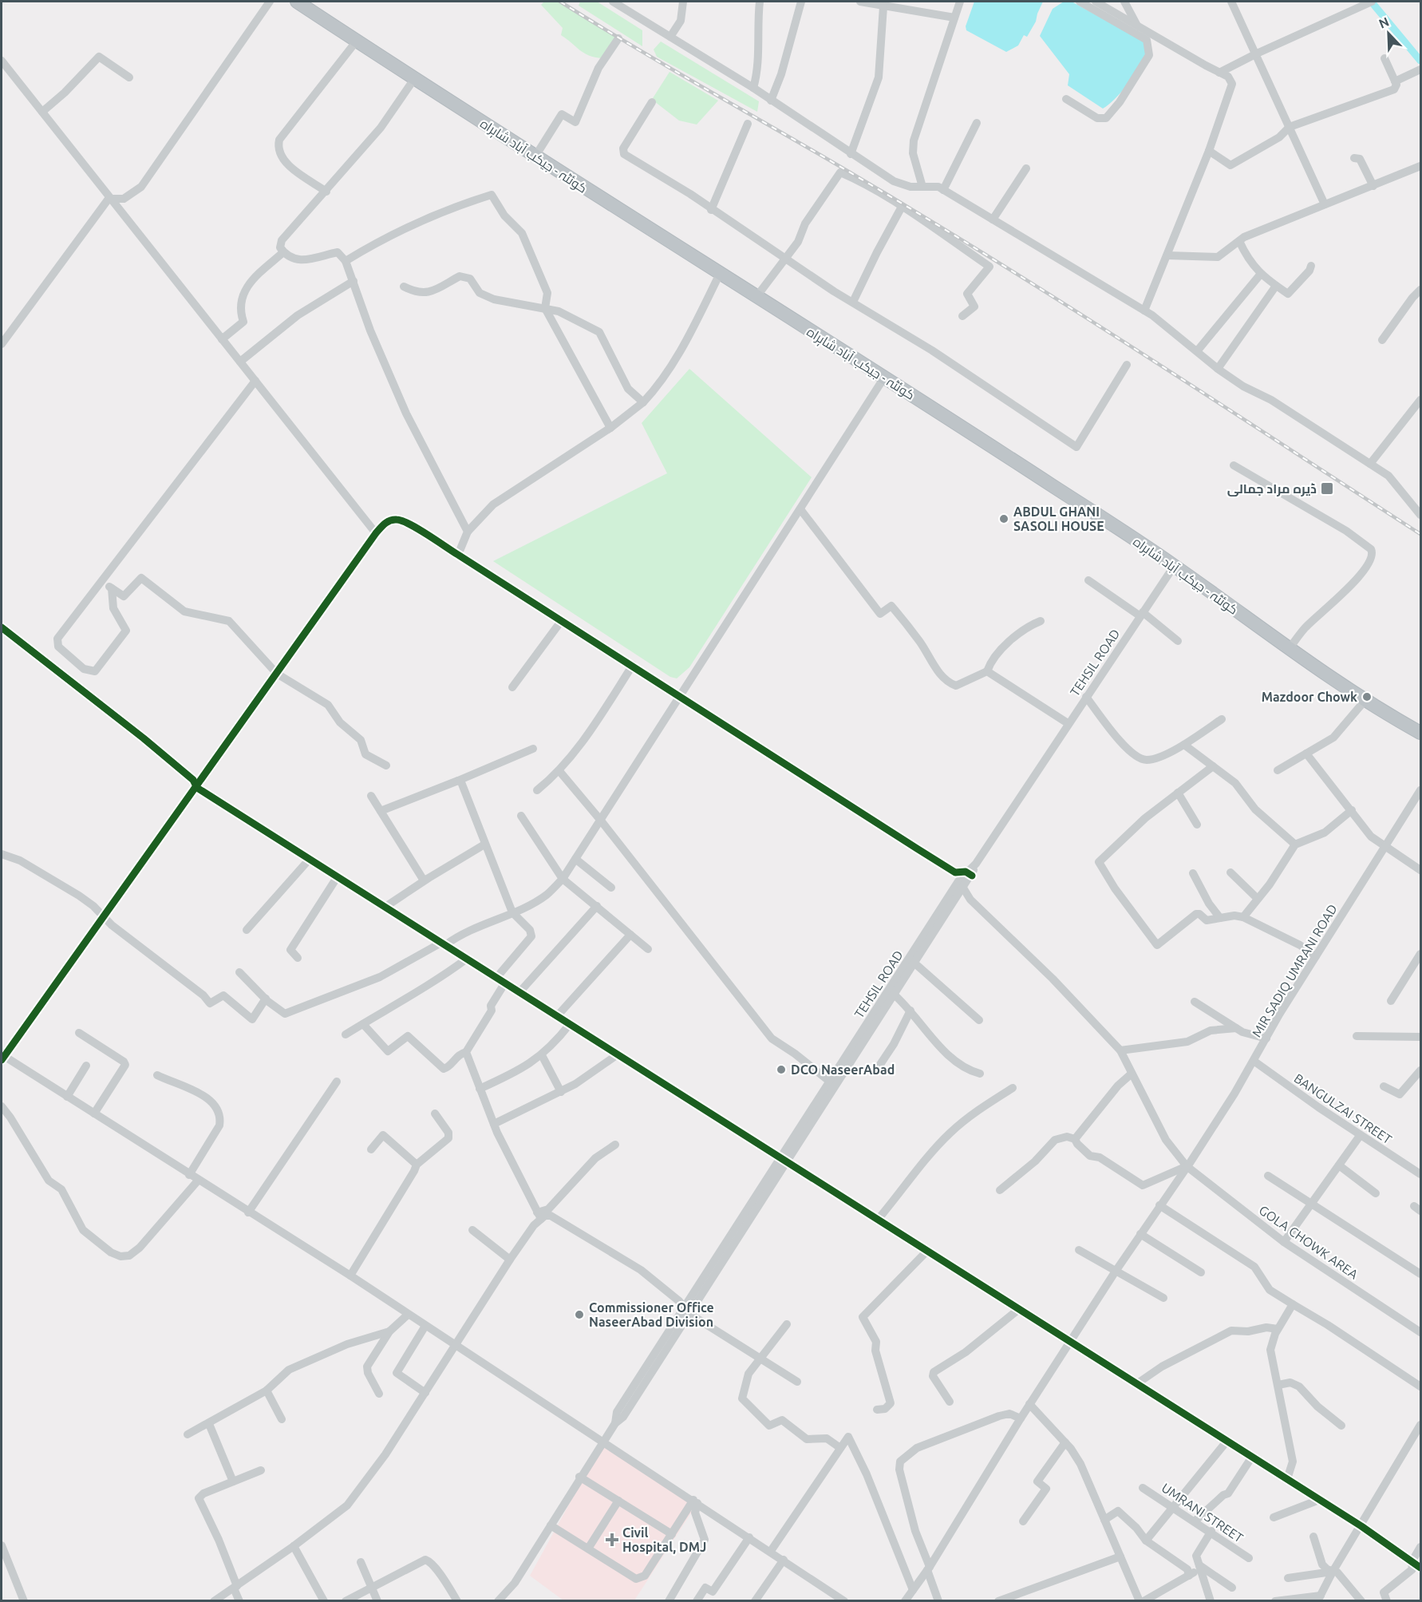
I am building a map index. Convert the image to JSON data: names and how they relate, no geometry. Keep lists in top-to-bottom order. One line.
{"streets":{"highway":["کوئٹہ - جیکب آباد شاہراہ"],"street":["TEHSIL ROAD","MIR SADIQ UMRANI ROAD","BANGULZAI STREET","GOLA CHOWK AREA","UMRANI STREET"]},"crossings":[["کوئٹہ - جیکب آباد شاہراہ","TEHSIL ROAD"],["TEHSIL ROAD","GOLA CHOWK AREA"],["MIR SADIQ UMRANI ROAD","BANGULZAI STREET"],["MIR SADIQ UMRANI ROAD","GOLA CHOWK AREA"]],"places":{"transit":["ڈیرہ مراد جمالی"],"other":["ABDUL GHANI SASOLI HOUSE","Mazdoor Chowk","DCO NaseerAbad","Commissioner Office NaseerAbad Division"],"health":["Civil Hospital, DMJ"]},"north":"top left"}
